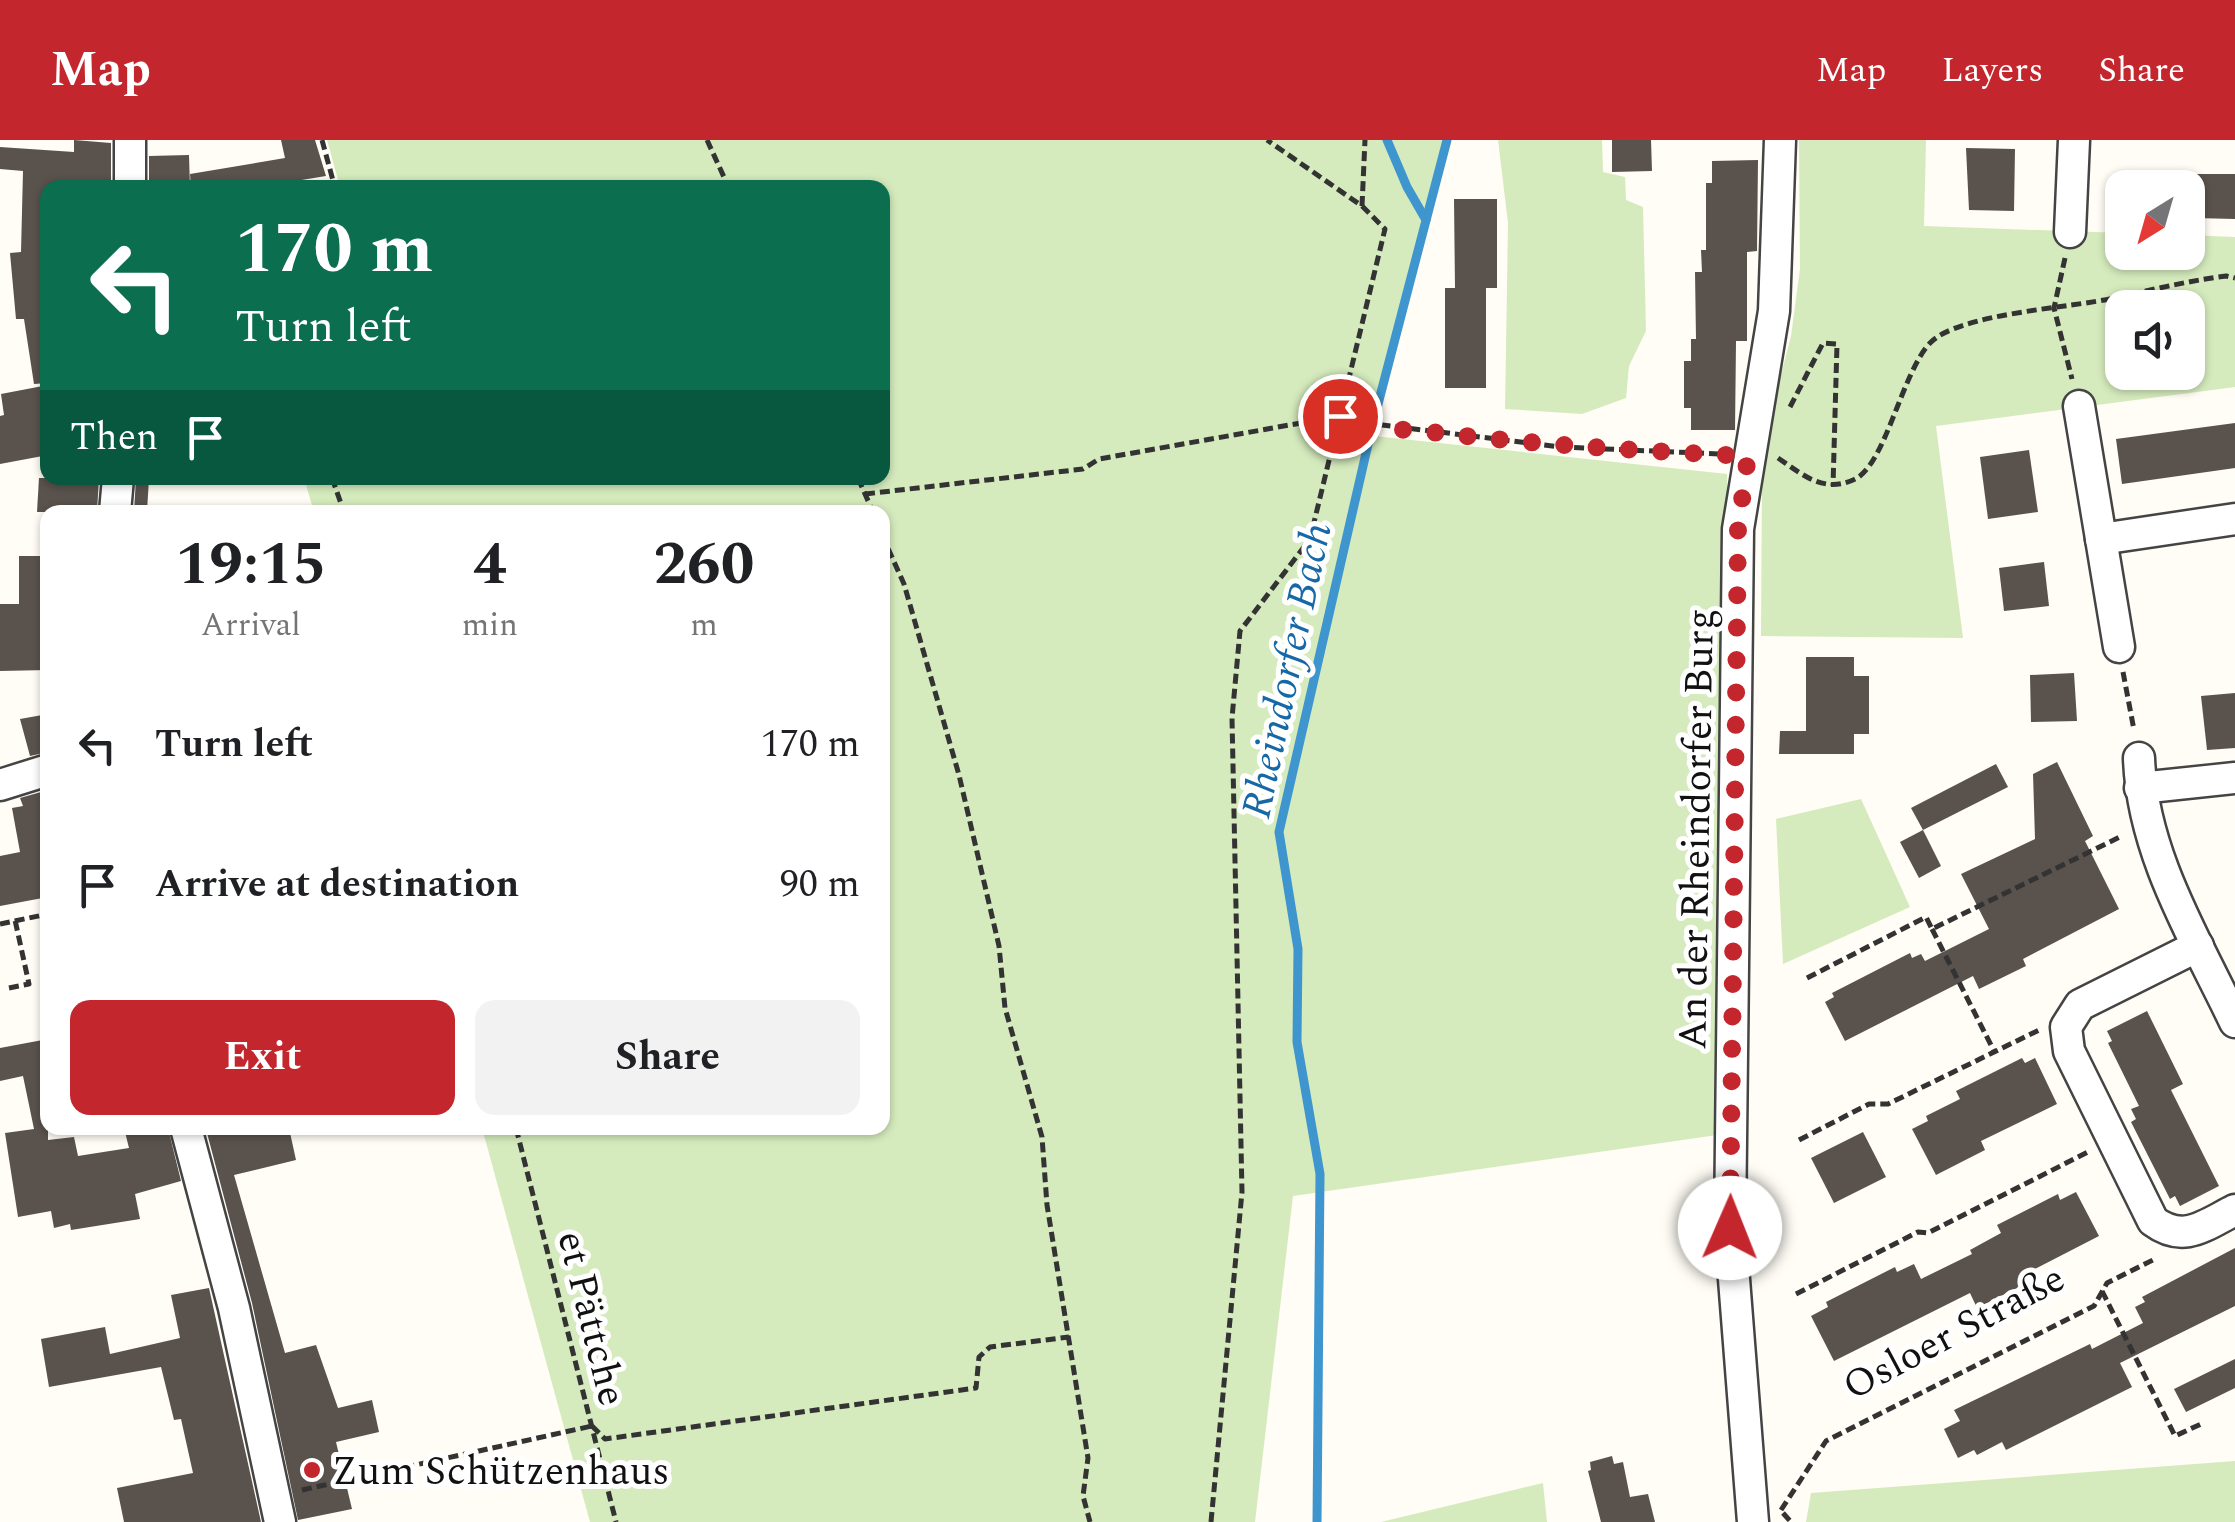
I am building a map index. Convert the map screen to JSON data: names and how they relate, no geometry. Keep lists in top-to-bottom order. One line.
{"streets":{"street":["An der Rheindorfer Burg"],"path":["et Pättche","Osloer Straße"]},"crossings":[["An der Rheindorfer Burg","Osloer Straße"]],"water":["Rheindorfer Bach"],"places":["Zum Schützenhaus"],"north":"bottom left","page":{"header":"Map","nav":["Map","Layers","Share"],"turn":["170 m","Turn left"],"then":"Then","eta":["19:15","Arrival","4","min","260","m"],"list":[{"name":"Turn left","value":"170 m"},{"name":"Arrive at destination","value":"90 m"}],"buttons":["Exit","Share"]}}
